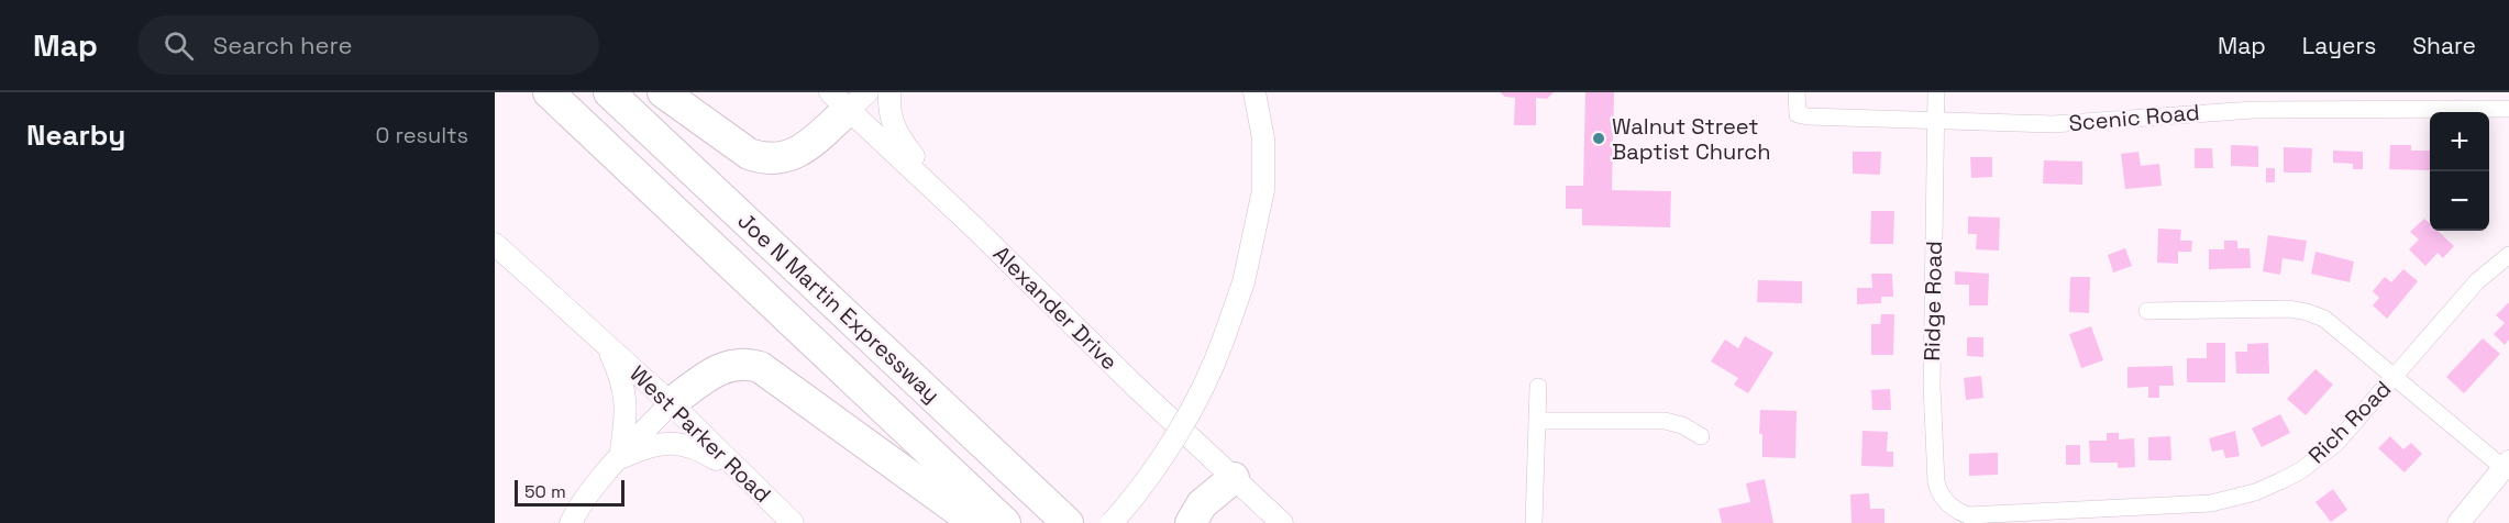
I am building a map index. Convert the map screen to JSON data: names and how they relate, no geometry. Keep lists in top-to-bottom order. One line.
{"streets":{"highway":["Joe N Martin Expressway"],"street":["Scenic Road","Ridge Road","Alexander Drive","Rich Road","West Parker Road"]},"crossings":[["Scenic Road","Ridge Road"],["Ridge Road","Rich Road"]],"places":["Walnut Street Baptist Church"],"scale_bar":"50 m","page":{"header":"Map","search":"Search here","nav":["Map","Layers","Share"],"heading":["Nearby","0 results"],"map_buttons":["+","−"],"scale":"50 m"}}
